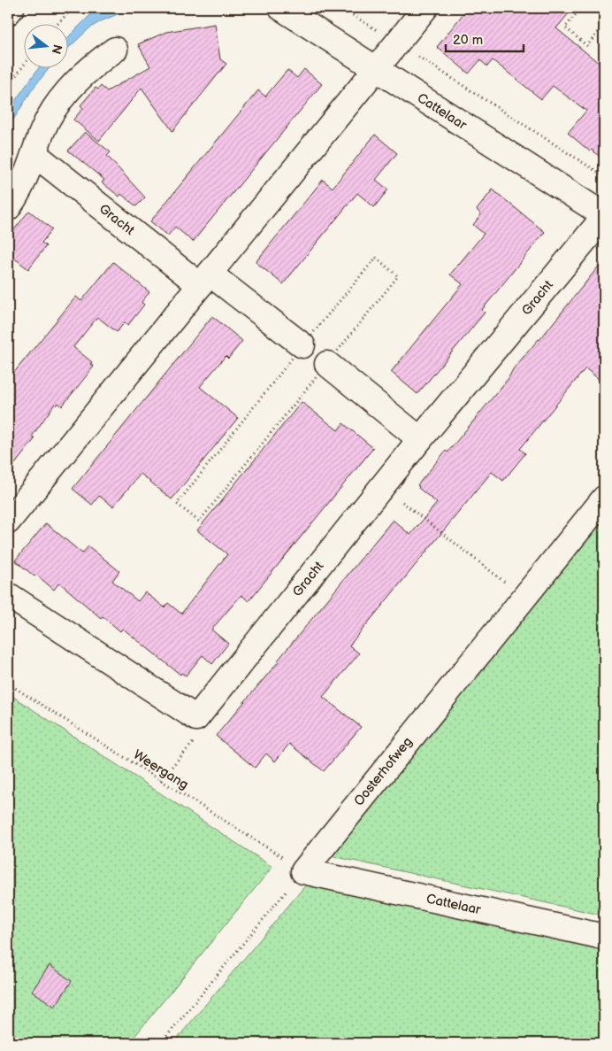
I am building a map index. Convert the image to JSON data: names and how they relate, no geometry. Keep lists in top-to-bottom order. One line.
{"streets":{"street":["Cattelaar","Gracht","Oosterhofweg"],"path":["Weergang"]},"crossings":[["Cattelaar","Gracht"],["Cattelaar","Weergang"],["Cattelaar","Oosterhofweg"],["Weergang","Oosterhofweg"]],"scale_bar":"20 m","north":"right"}
